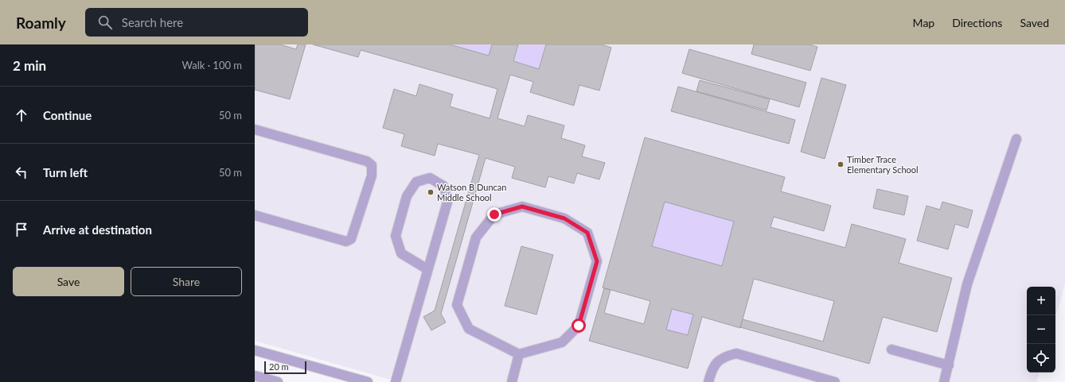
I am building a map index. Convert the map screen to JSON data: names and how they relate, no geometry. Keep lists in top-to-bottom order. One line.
{"places":["Timber Trace Elementary School","Watson B Duncan Middle School"],"scale_bar":"20 m","page":{"header":"Roamly","search":"Search here","nav":["Map","Directions","Saved"],"heading":["2 min","Walk · 100 m"],"list":[["Continue","50 m"],["Turn left","50 m"],"Arrive at destination"],"buttons":["Save","Share"],"map_buttons":["+","−"],"scale":"20 m"}}
